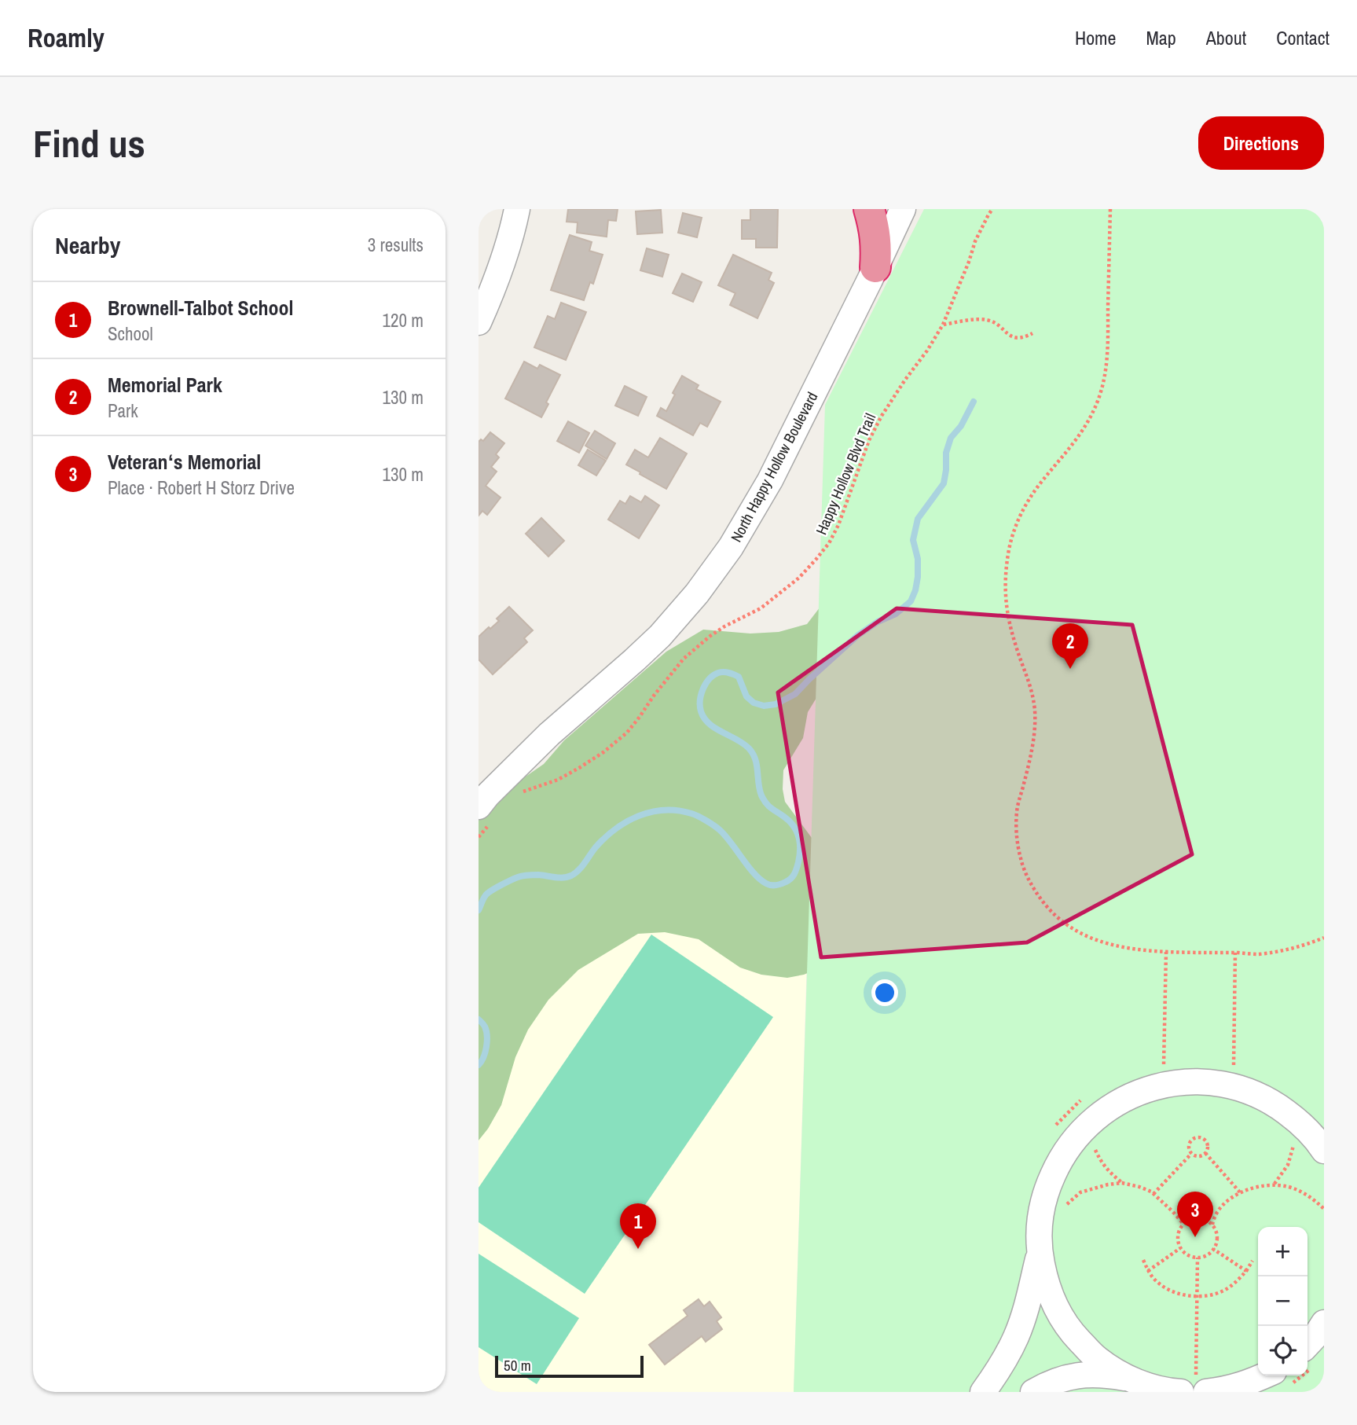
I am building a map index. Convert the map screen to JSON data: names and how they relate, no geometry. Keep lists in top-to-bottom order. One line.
{"streets":{"street":["North Happy Hollow Boulevard"],"path":["Happy Hollow Blvd Trail"]},"scale_bar":"50 m","page":{"header":"Roamly","nav":["Home","Map","About","Contact"],"buttons":"Directions","title":"Find us","heading":["Nearby","3 results"],"list":[{"mark":"1","name":"Brownell-Talbot School","note":"School","value":"120 m"},{"mark":"2","name":"Memorial Park","note":"Park","value":"130 m"},{"mark":"3","name":"Veteranʻs Memorial","note":"Place · Robert H Storz Drive","value":"130 m"}],"pins":["2","3","1"],"map_buttons":["+","−"],"scale":"50 m"}}
